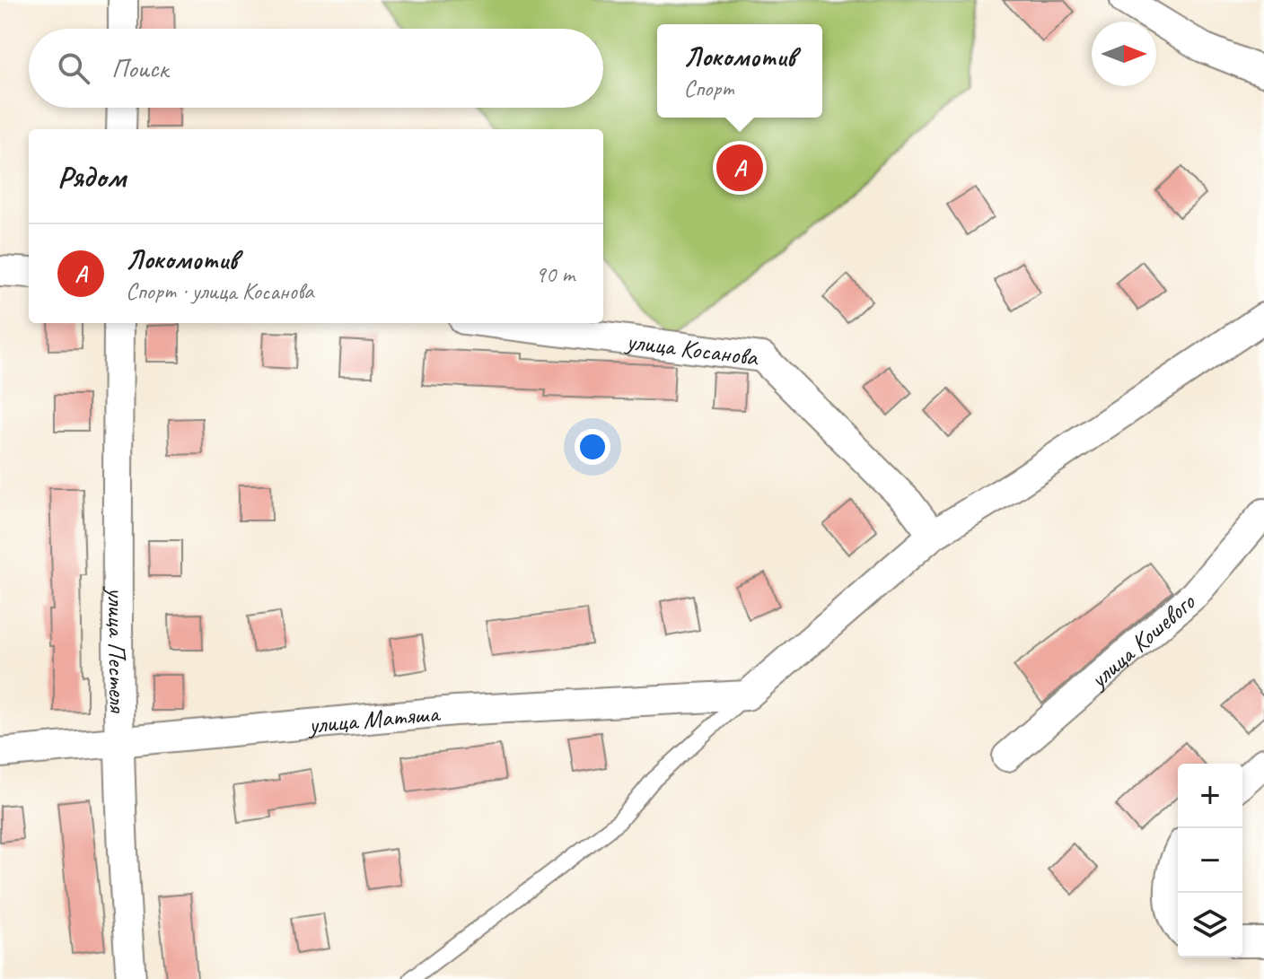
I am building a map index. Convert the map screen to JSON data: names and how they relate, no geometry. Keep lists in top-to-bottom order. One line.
{"streets":{"street":["улица Косанова","улица Кошевого","улица Пестеля","улица Матяша"]},"crossings":[["улица Пестеля","улица Матяша"]],"north":"right","page":{"popup":["Локомотив","Спорт"],"search":"Поиск","heading":"Рядом","pins":"A","list":[{"mark":"A","name":"Локомотив","note":"Спорт · улица Косанова","value":"90 m"}],"map_buttons":["+","−"]}}
